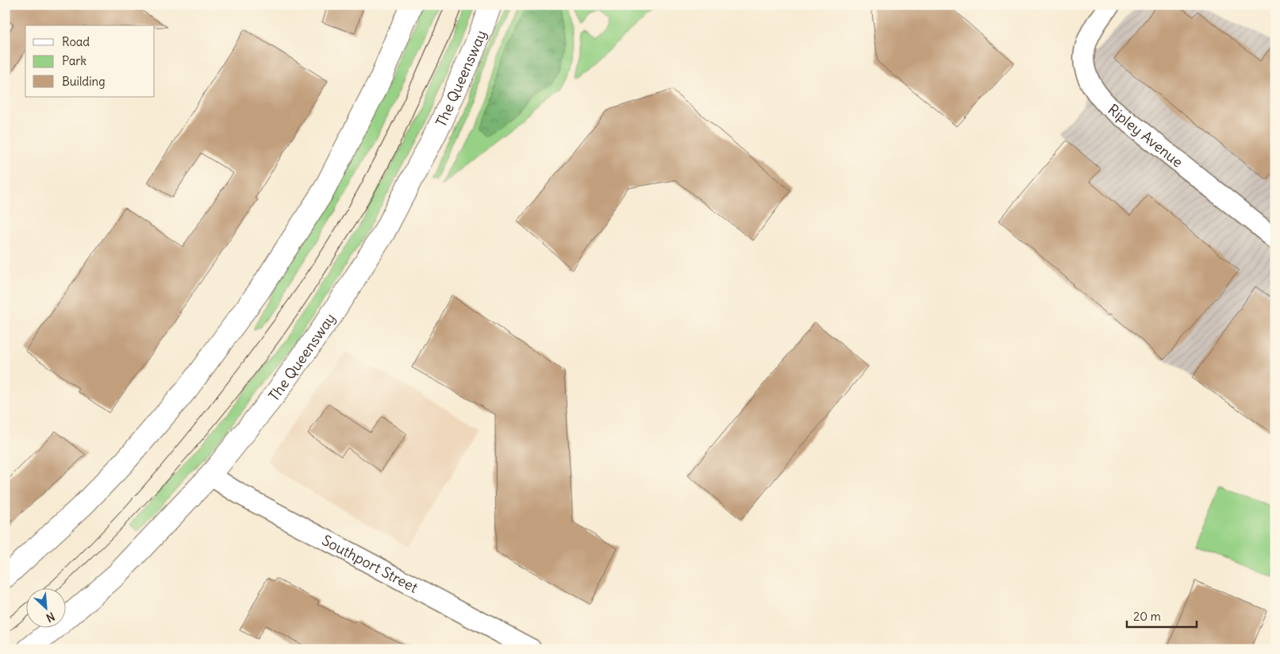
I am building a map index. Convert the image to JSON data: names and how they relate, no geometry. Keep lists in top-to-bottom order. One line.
{"streets":{"main road":["The Queensway"],"street":["Ripley Avenue","Southport Street"]},"crossings":[["The Queensway","Southport Street"]],"legend":["Road","Park","Building"],"scale_bar":"20 m","north":"bottom right"}
